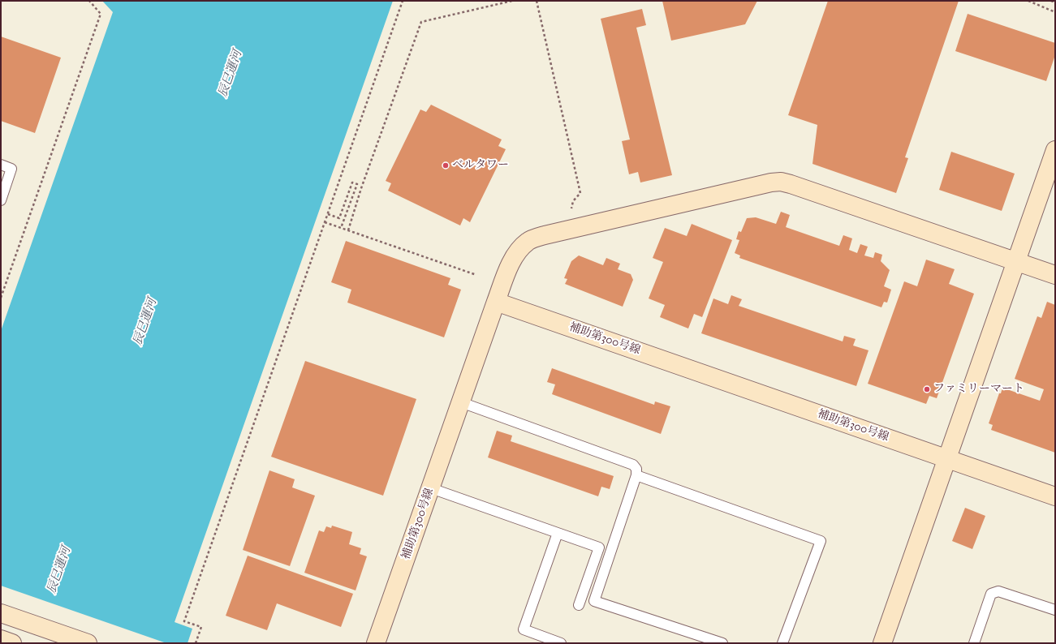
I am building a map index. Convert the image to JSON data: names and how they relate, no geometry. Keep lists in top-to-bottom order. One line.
{"streets":{"street":["補助第300号線"]},"water":["辰巳運河"],"places":["ベルタワー","ファミリーマート"]}
